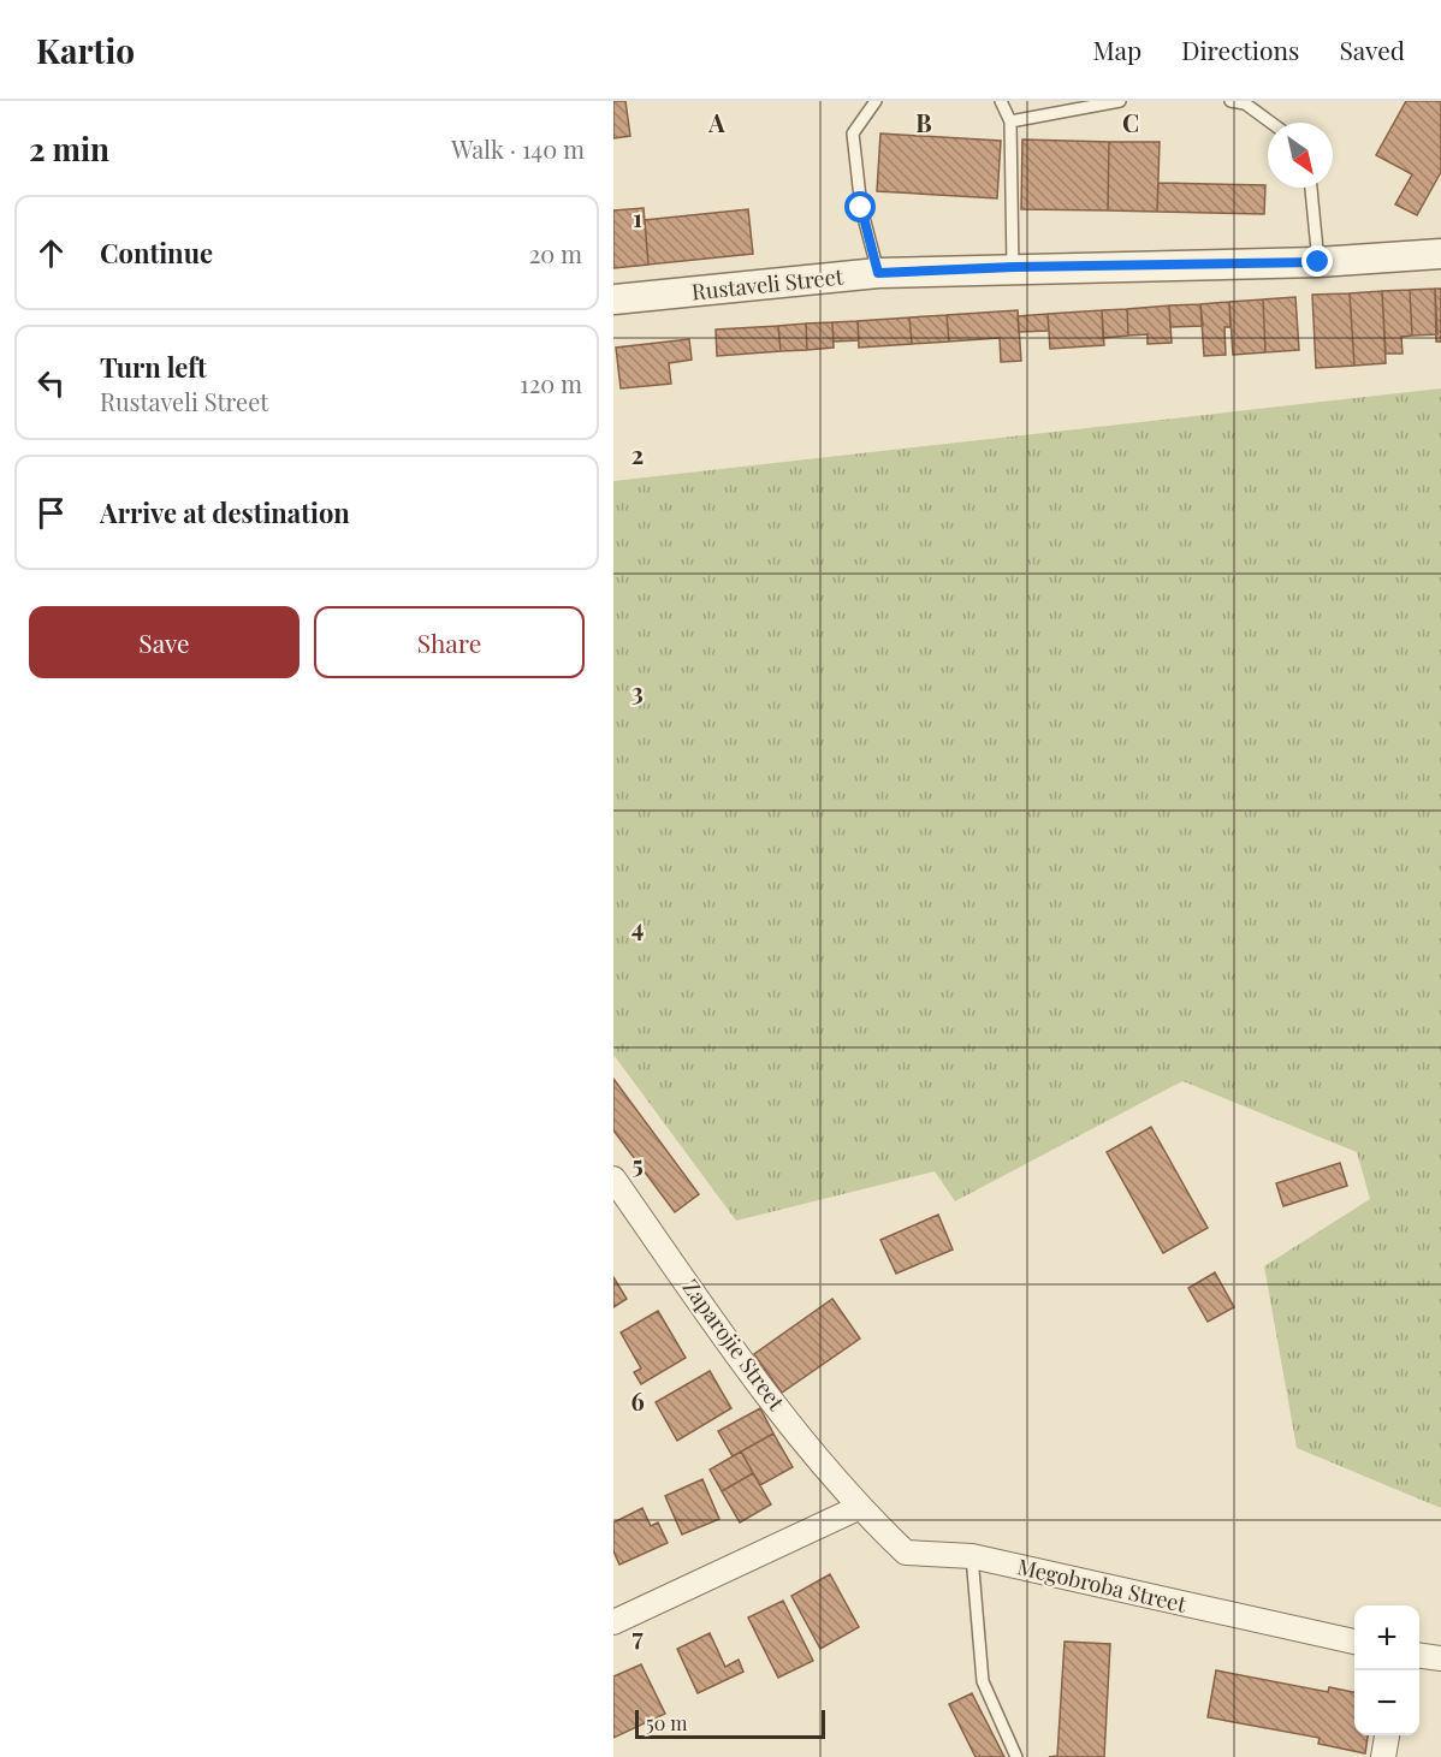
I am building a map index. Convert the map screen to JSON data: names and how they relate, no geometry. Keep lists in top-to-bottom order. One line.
{"streets":{"street":["Rustaveli Street","Zaparojie Street","Megobroba Street"]},"crossings":[["Zaparojie Street","Megobroba Street"]],"scale_bar":"50 m","north":"bottom right","page":{"header":"Kartio","nav":["Map","Directions","Saved"],"heading":["2 min","Walk · 140 m"],"list":[["Continue","20 m"],["Turn left","Rustaveli Street","120 m"],"Arrive at destination"],"buttons":["Save","Share"],"map_buttons":["+","−"],"scale":"50 m"},"grid":{"columns":["A","B","C"],"rows":["1","2","3","4","5","6","7"]}}
